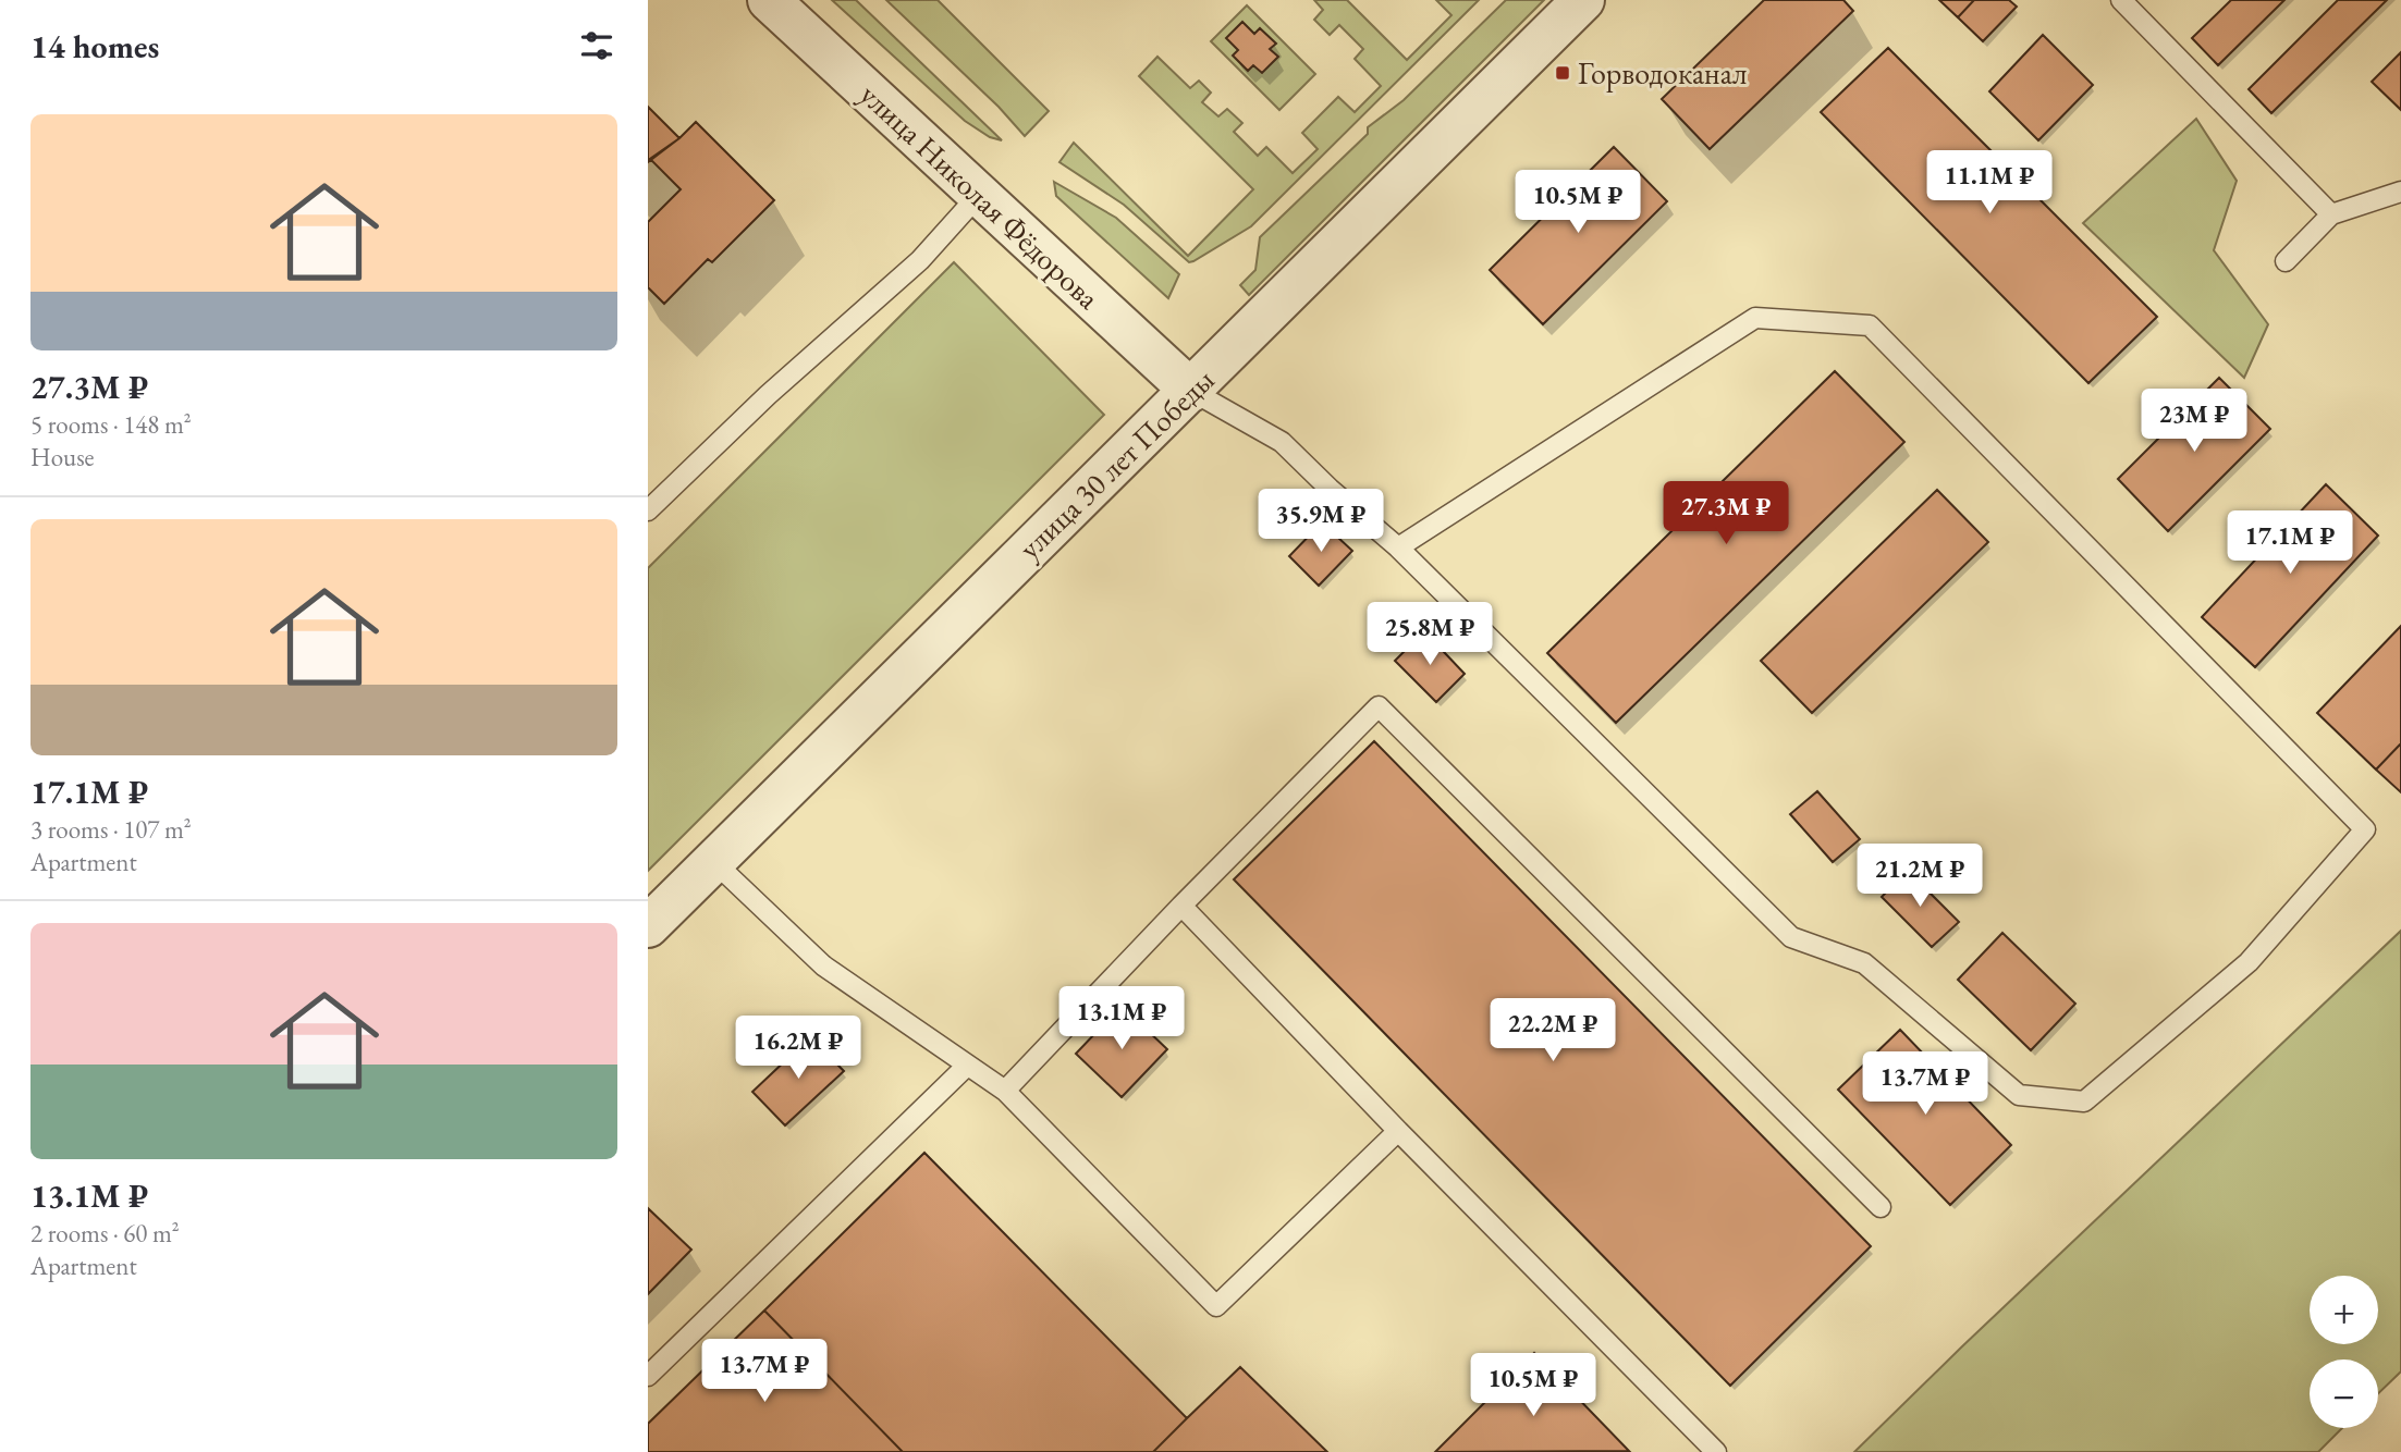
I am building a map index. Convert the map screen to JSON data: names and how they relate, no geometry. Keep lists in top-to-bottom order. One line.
{"streets":{"street":["улица Николая Фёдорова","улица 30 лет Победы"]},"crossings":[["улица Николая Фёдорова","улица 30 лет Победы"]],"places":{"transit":["Горводоканал"]},"page":{"heading":"14 homes","list":[{"name":"27.3M ₽","note":"5 rooms · 148 m² · House"},{"name":"17.1M ₽","note":"3 rooms · 107 m² · Apartment"},{"name":"13.1M ₽","note":"2 rooms · 60 m² · Apartment"}],"price":["11.1M ₽","10.5M ₽","23M ₽","27.3M ₽","35.9M ₽","17.1M ₽","25.8M ₽","21.2M ₽","13.1M ₽","22.2M ₽","16.2M ₽","13.7M ₽","13.7M ₽","10.5M ₽"],"map_buttons":["+","−"]}}
